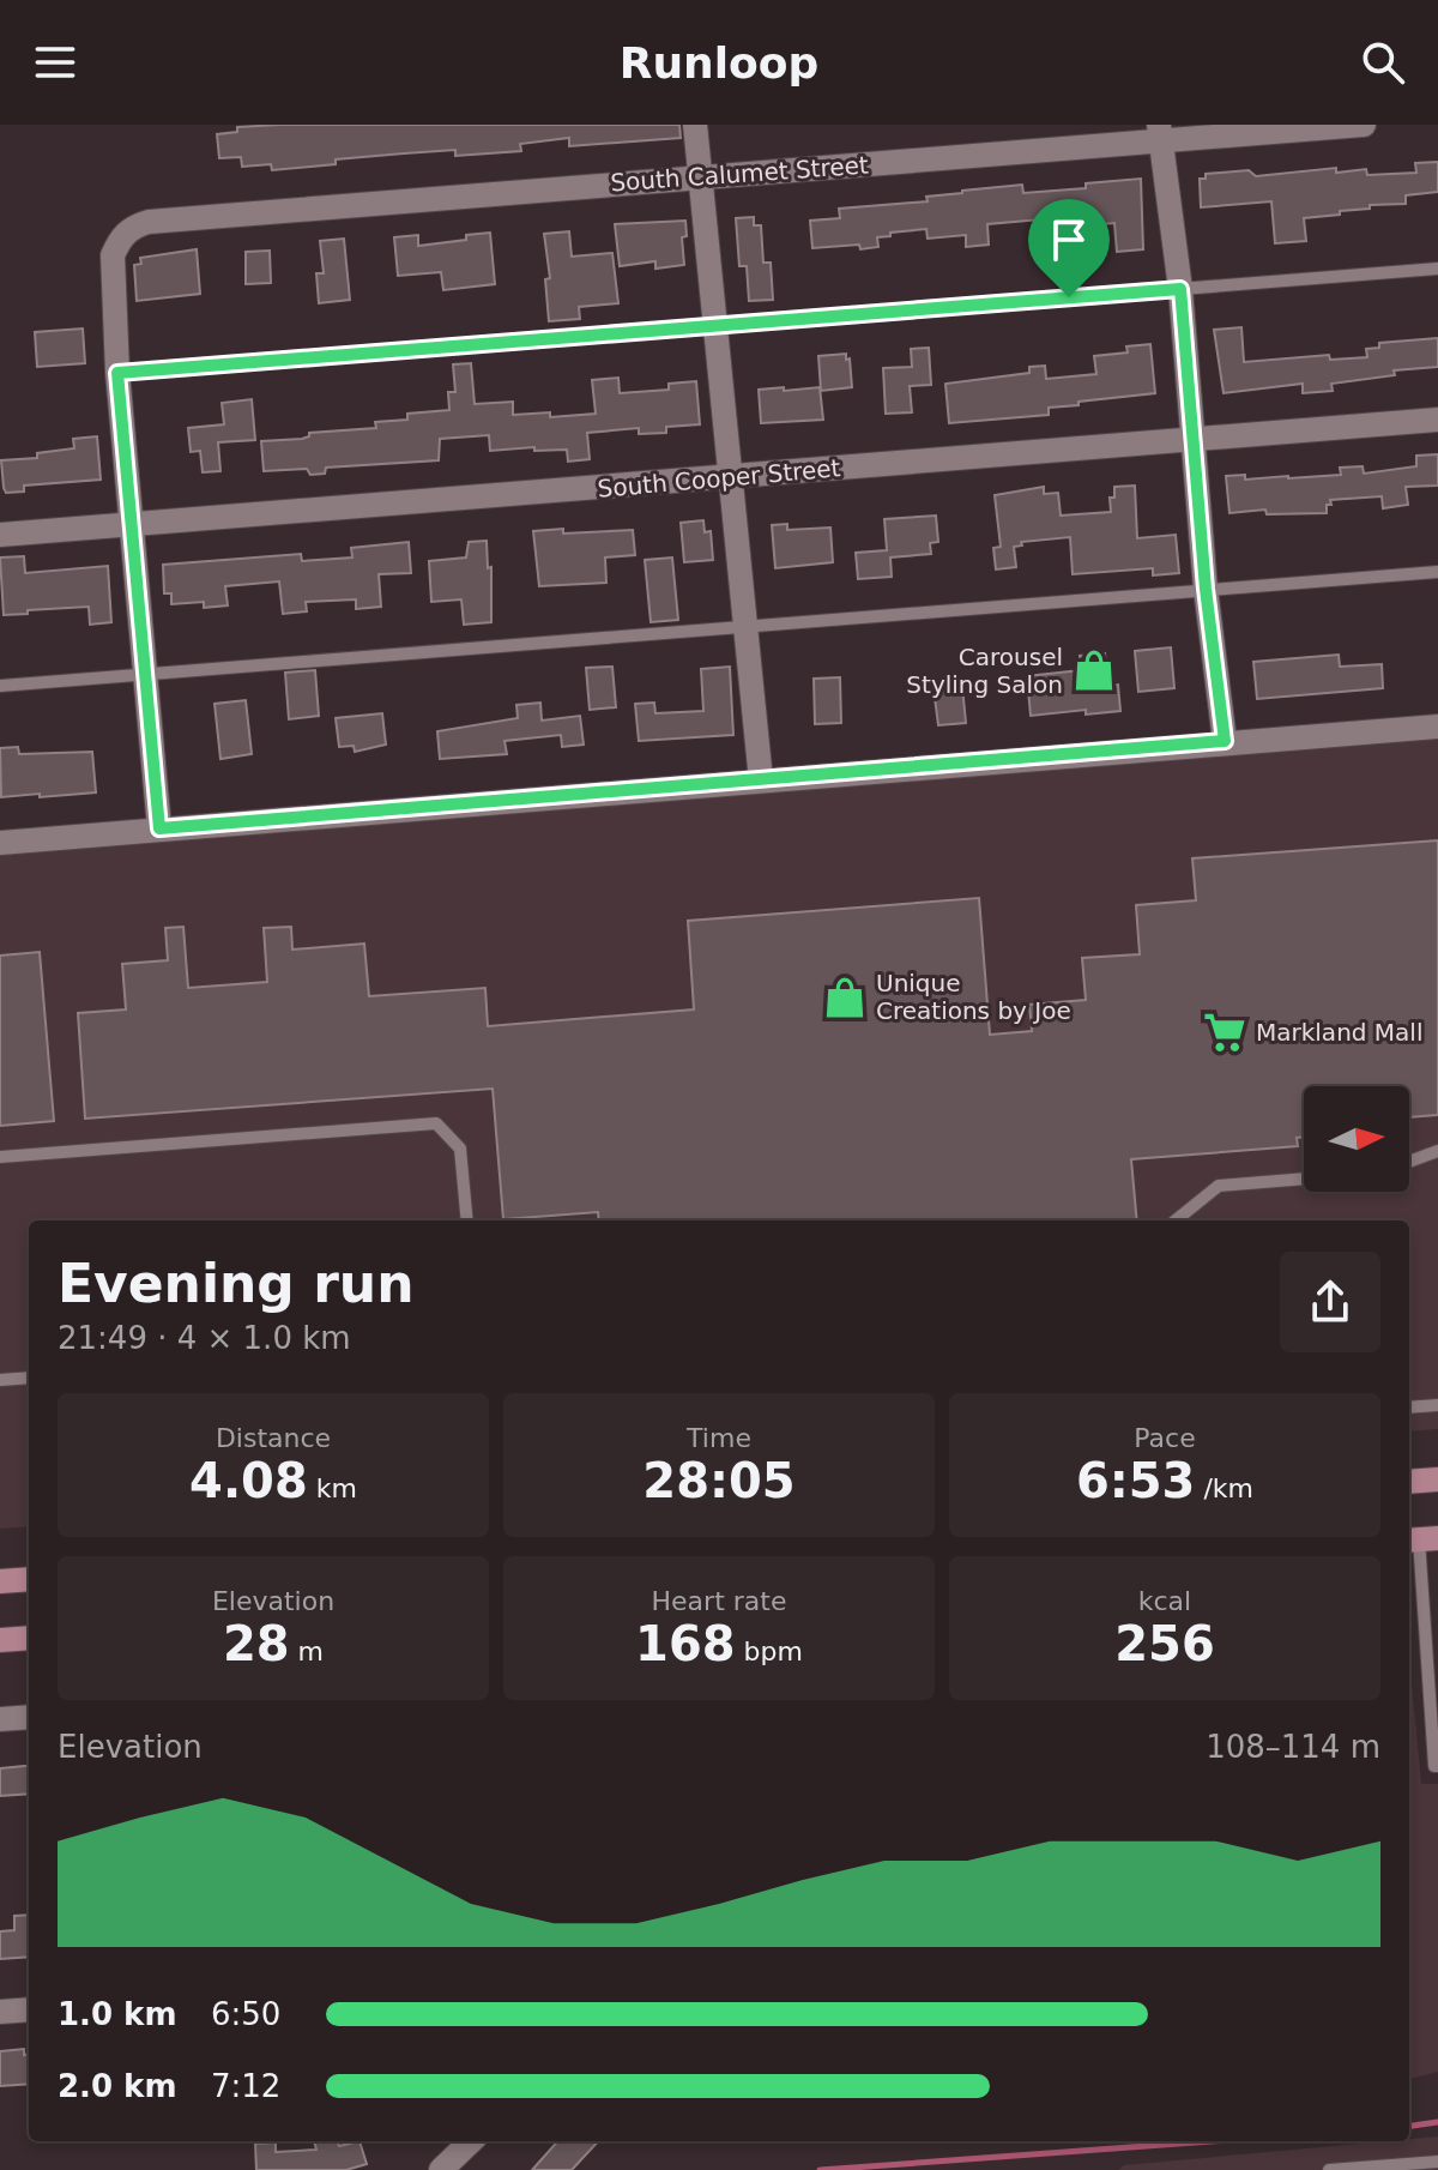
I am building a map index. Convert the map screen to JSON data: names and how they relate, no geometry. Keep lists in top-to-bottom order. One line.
{"streets":{"street":["South Calumet Street","South Cooper Street"]},"places":{"shop":["Carousel Styling Salon","Unique Creations by Joe"],"supermarket":["Markland Mall"]},"north":"right","page":{"header":"Runloop","heading":["Evening run","21:49 · 4 × 1.0 km"],"stats":[["Distance","4.08 km"],["Time","28:05"],["Pace","6:53 /km"],["Elevation","28 m"],["Heart rate","168 bpm"],["kcal","256"]],"chart":["Elevation","108–114 m"],"list":[{"name":"1.0 km","note":"6:50"},{"name":"2.0 km","note":"7:12"}]}}
